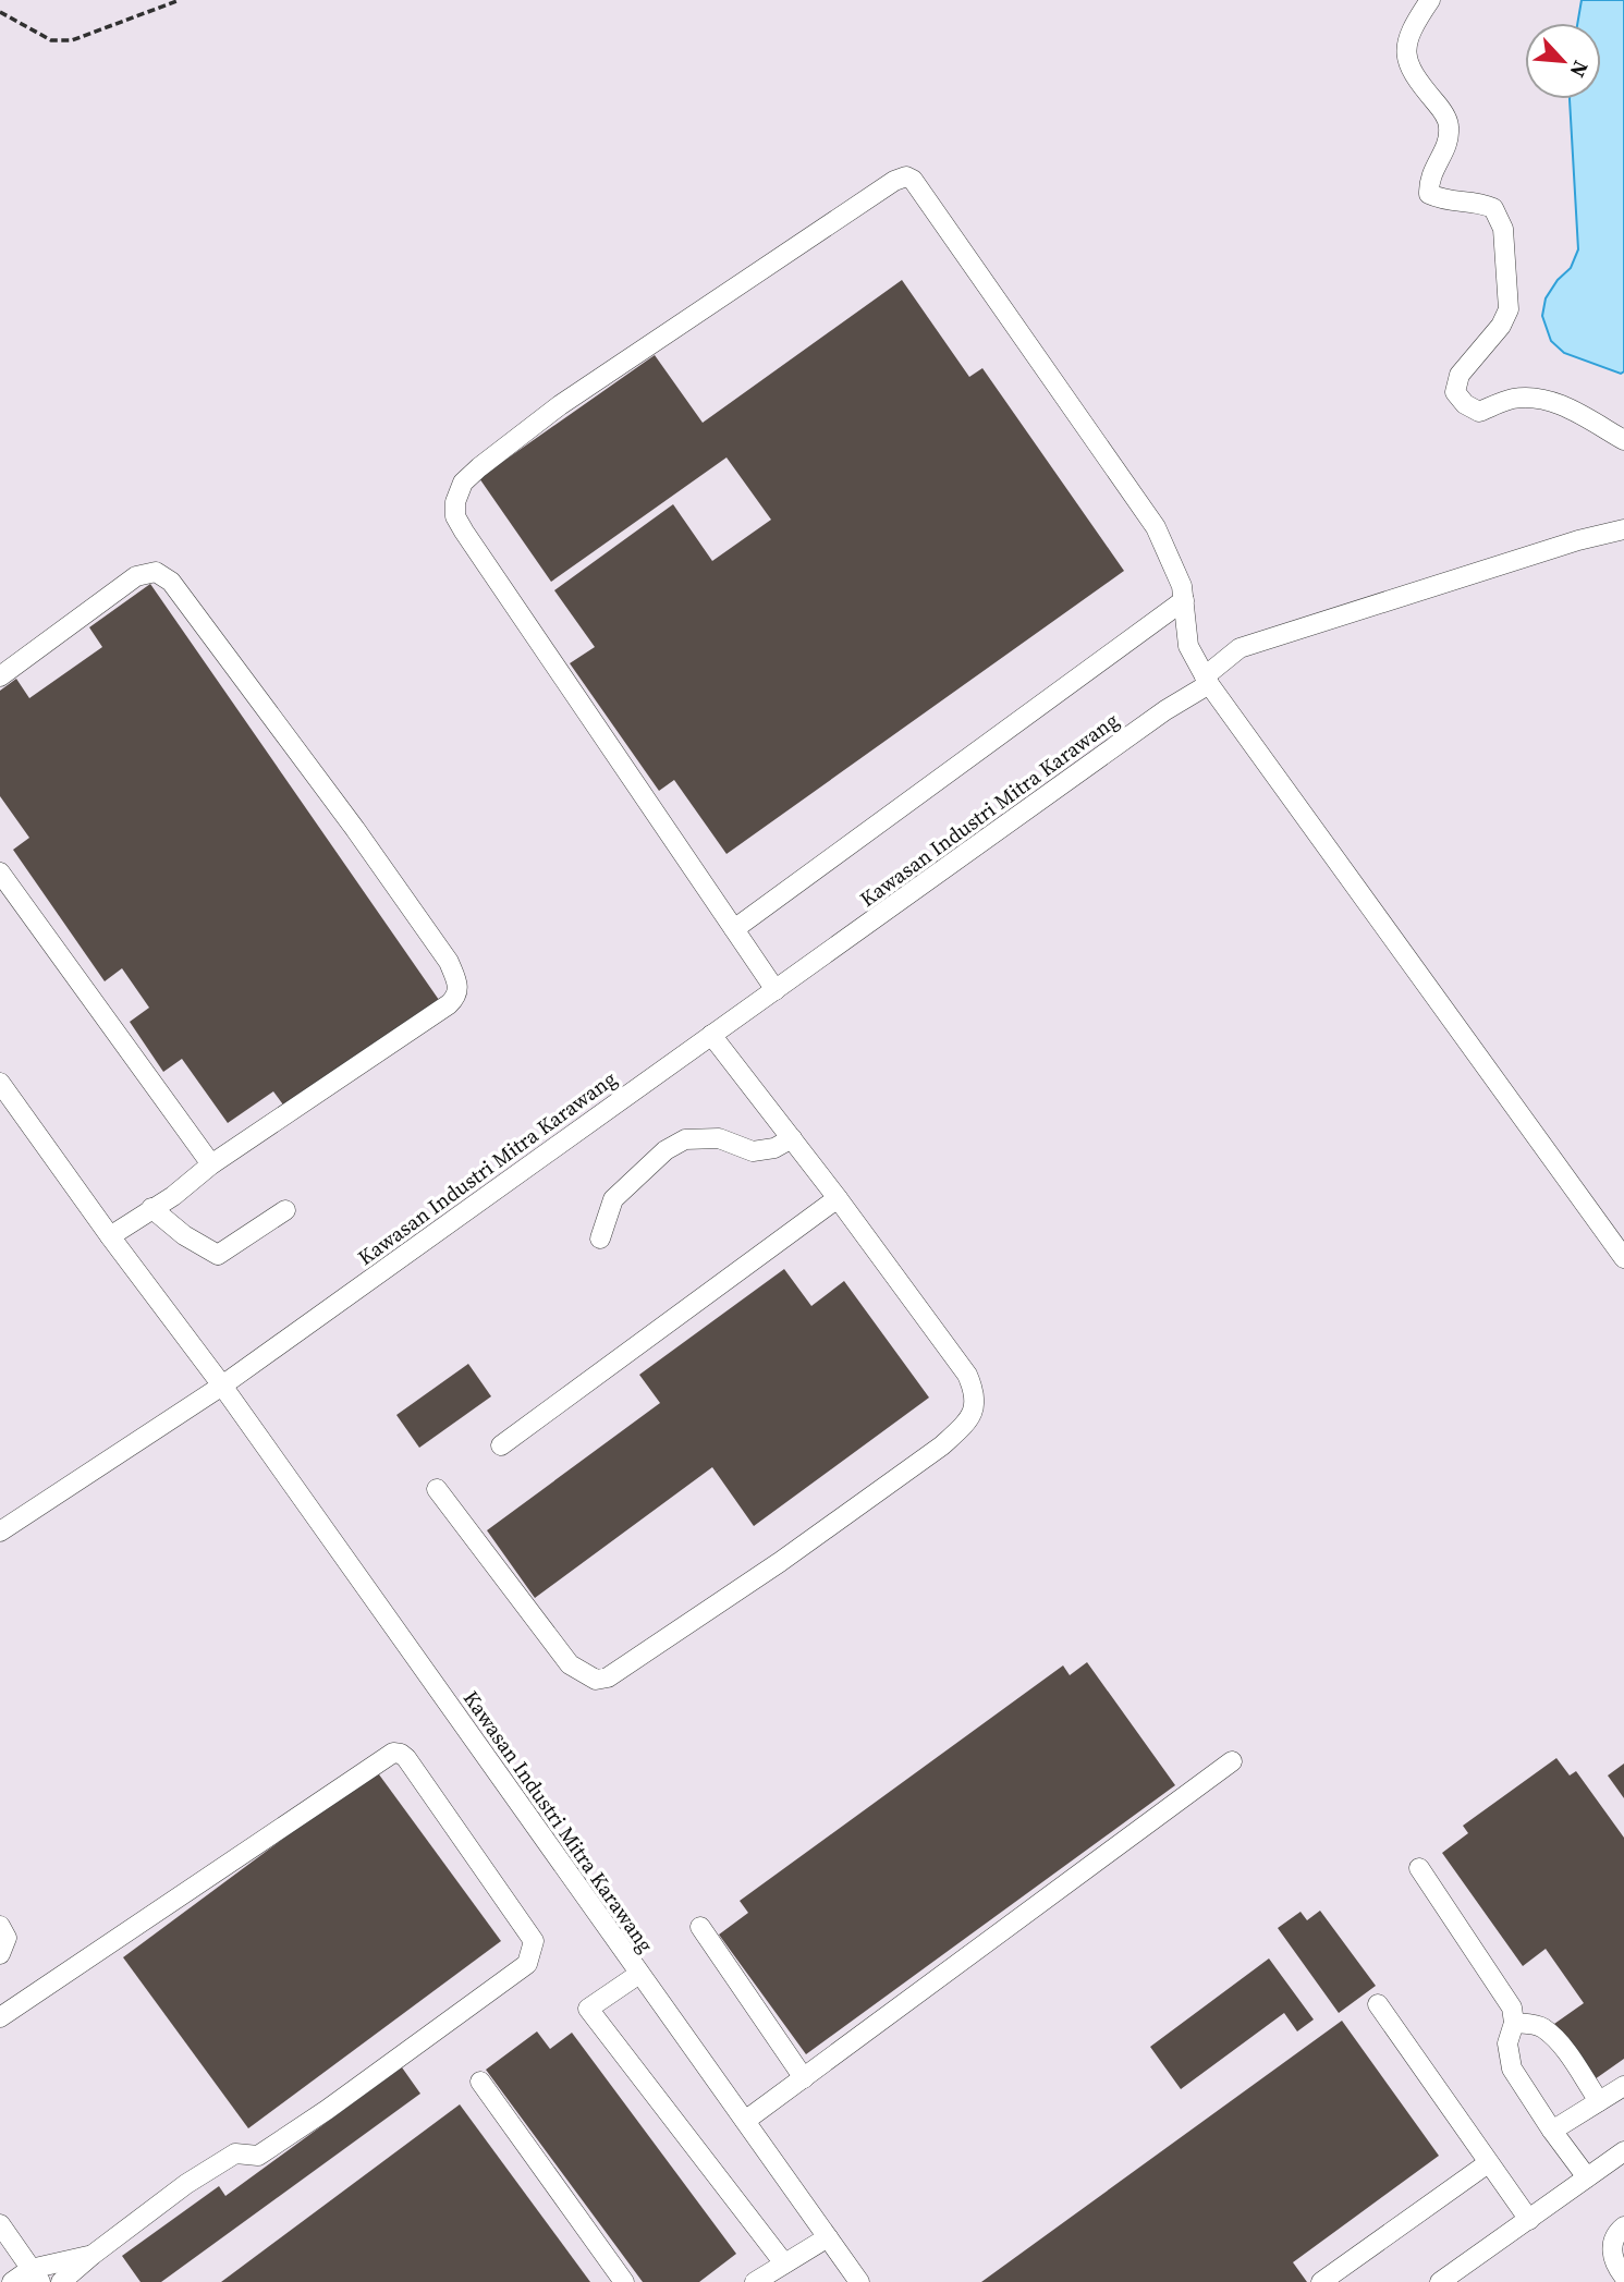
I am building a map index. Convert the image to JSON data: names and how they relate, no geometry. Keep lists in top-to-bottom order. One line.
{"streets":{"street":["Kawasan Industri Mitra Karawang"]},"north":"bottom right"}
